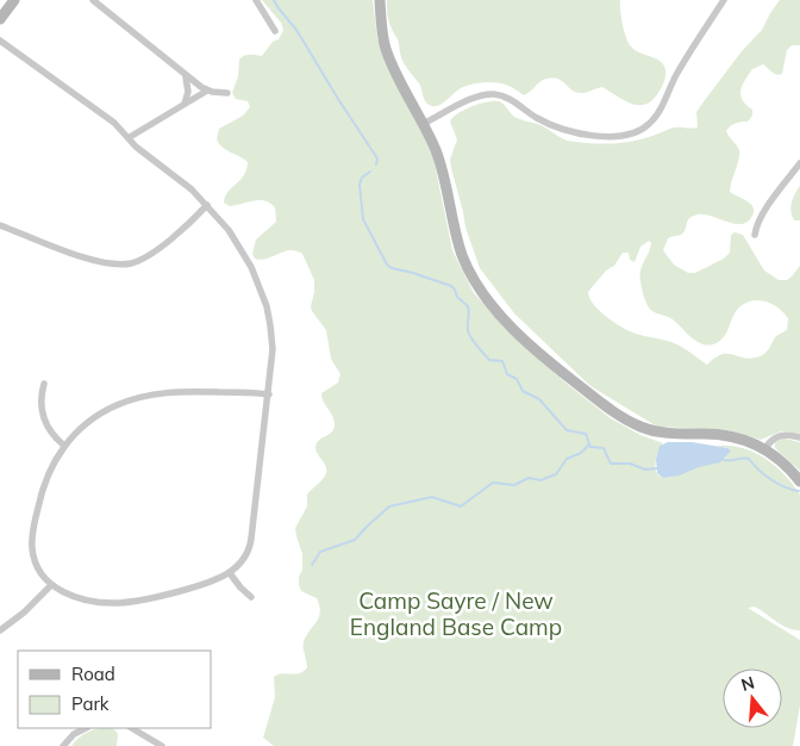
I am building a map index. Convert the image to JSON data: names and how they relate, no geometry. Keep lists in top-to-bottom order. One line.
{"parks":["Camp Sayre / New England Base Camp"],"legend":["Road","Park"],"north":"top"}
